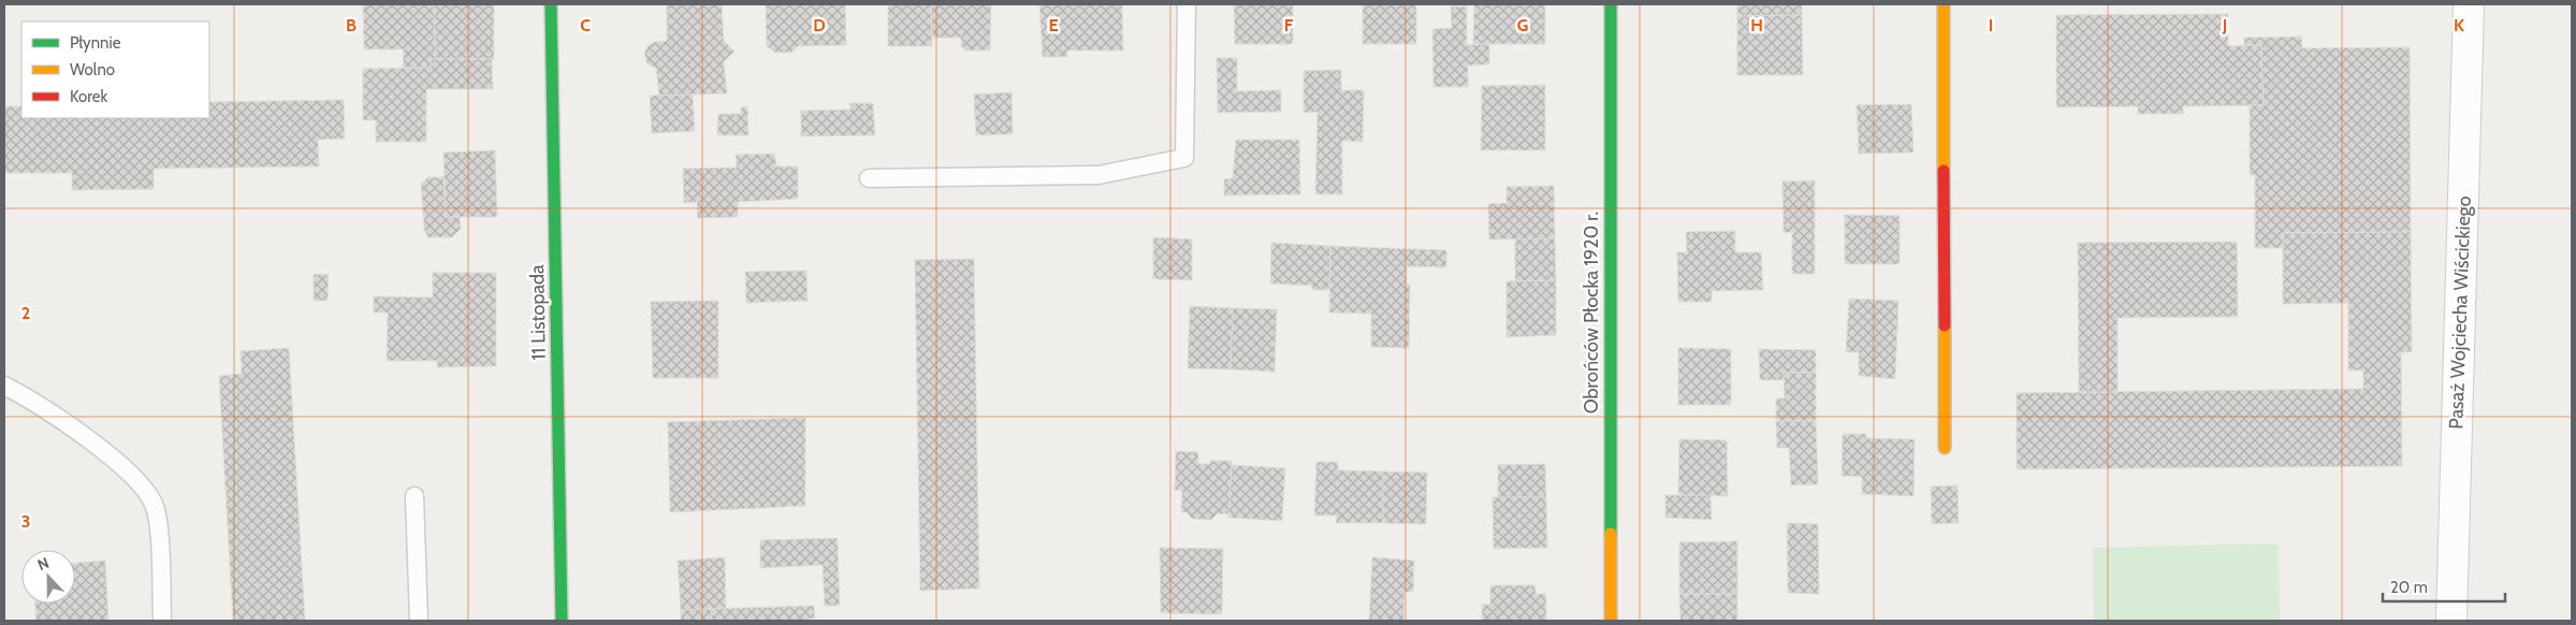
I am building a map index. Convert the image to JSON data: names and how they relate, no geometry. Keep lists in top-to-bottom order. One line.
{"streets":{"street":["11 Listopada","Obrońców Płocka 1920 r.","Pasaż Wojciecha Wiścickiego"]},"legend":["Płynnie","Wolno","Korek"],"scale_bar":"20 m","north":"top","grid":{"columns":["B","C","D","E","F","G","H","I","J","K"],"rows":["2","3"]}}
